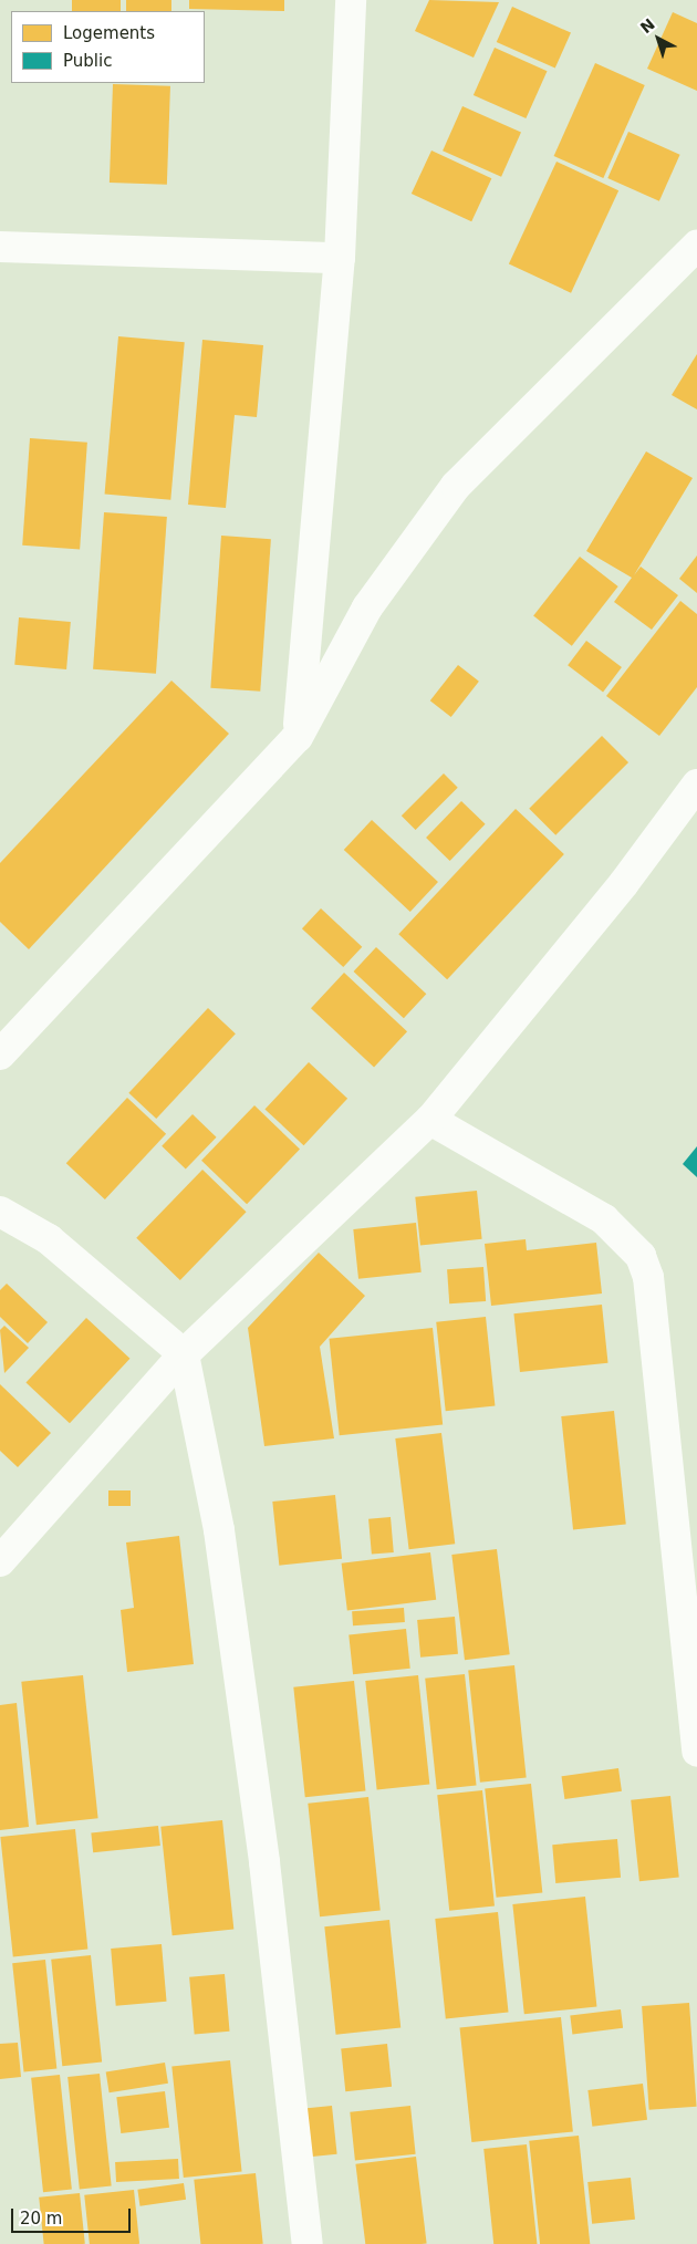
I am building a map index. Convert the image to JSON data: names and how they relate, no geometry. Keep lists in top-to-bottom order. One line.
{"legend":["Logements","Public"],"scale_bar":"20 m","north":"top left"}
